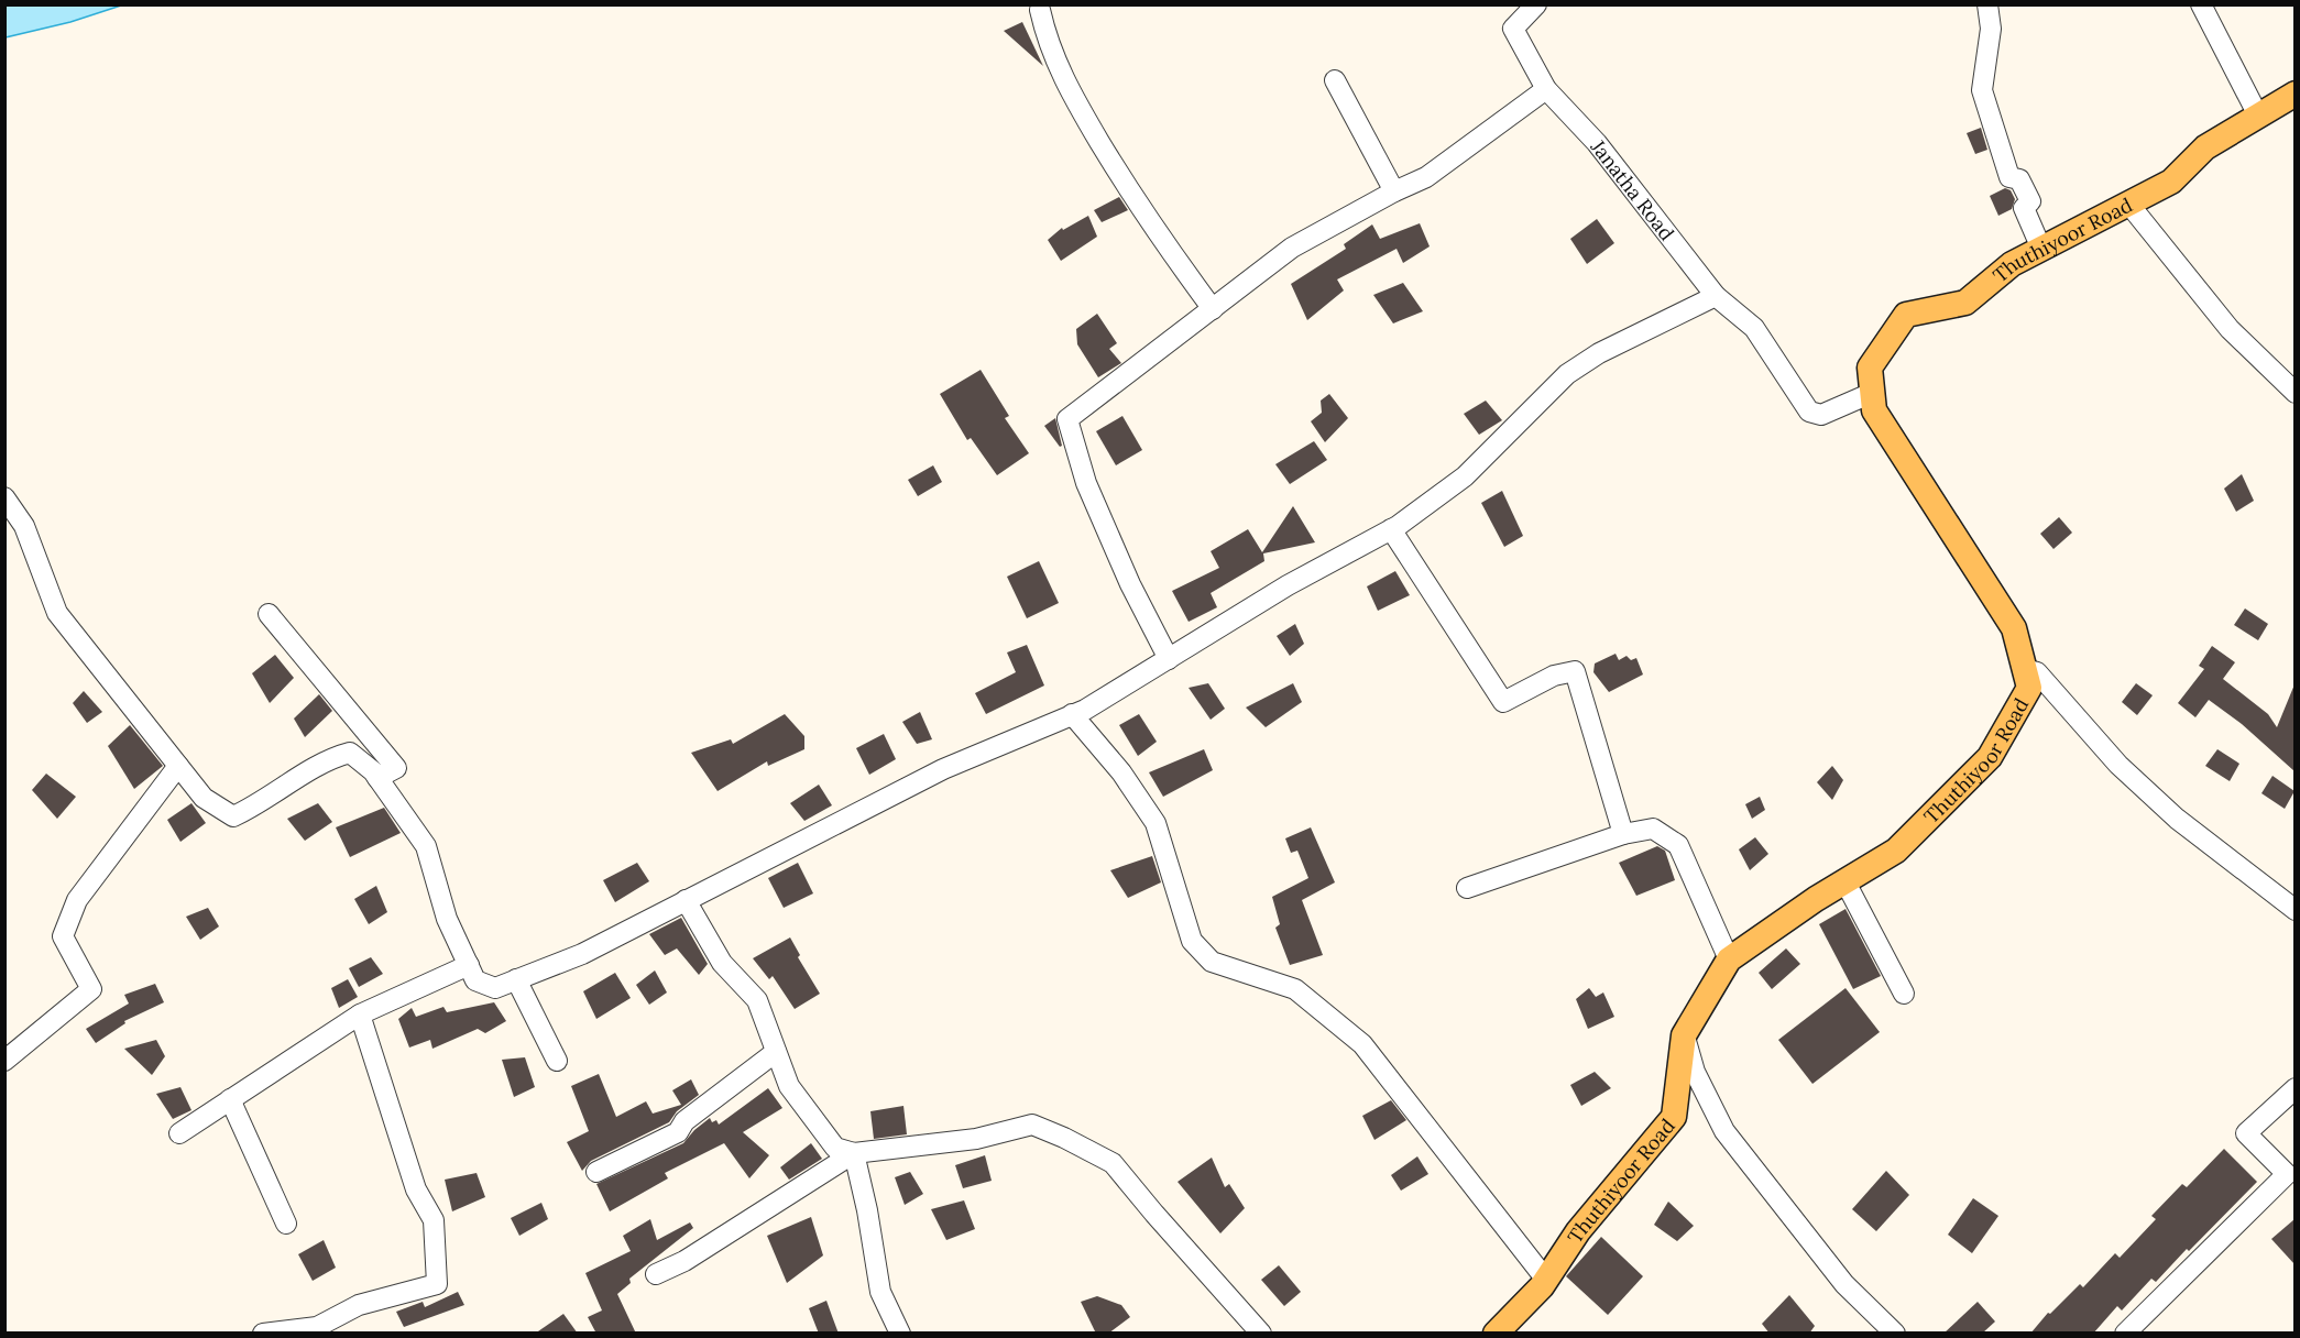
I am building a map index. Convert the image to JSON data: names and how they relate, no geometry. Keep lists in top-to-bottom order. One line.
{"streets":{"main road":["Thuthiyoor Road"],"street":["Janatha Road"]},"crossings":[["Janatha Road","Thuthiyoor Road"]]}
